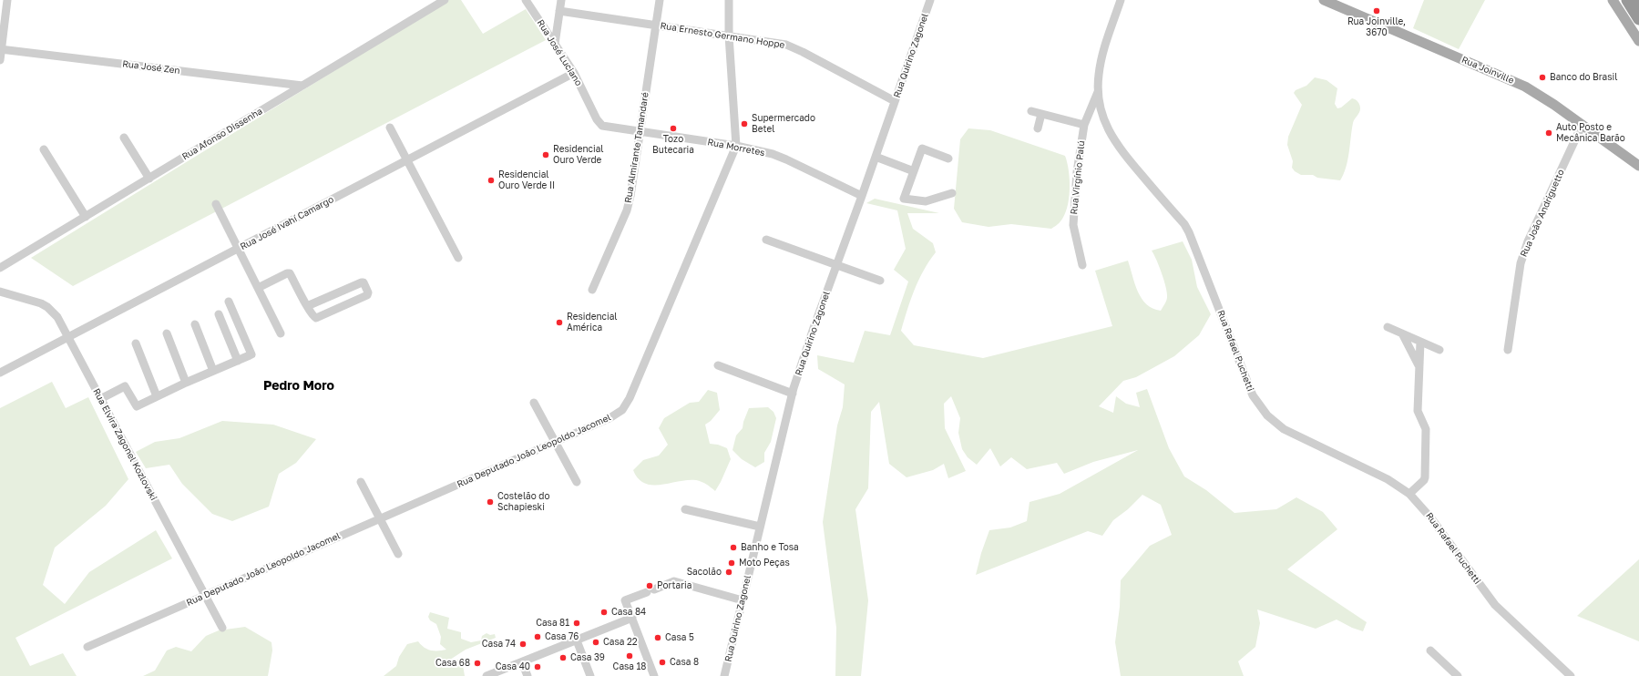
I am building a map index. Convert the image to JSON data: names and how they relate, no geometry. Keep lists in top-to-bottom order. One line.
{"streets":{"main road":["Rua Joinville"],"street":["Rua Ernesto Germano Hoppe","Rua José Luciano","Rua Quirino Zagonel","Rua José Zen","Rua Afonso Dissenha","Rua Almirante Tamandaré","Rua Morretes","Rua Virgínio Palú","Rua João Andriguetto","Rua José Ivahí Camargo","Rua Rafael Puchetti","Rua Elvira Zagonel Kozlovski","Rua Deputado João Leopoldo Jacomel"]},"crossings":[["Rua Ernesto Germano Hoppe","Rua Quirino Zagonel"],["Rua Ernesto Germano Hoppe","Rua Almirante Tamandaré"],["Rua Ernesto Germano Hoppe","Rua Deputado João Leopoldo Jacomel"],["Rua José Luciano","Rua Morretes"],["Rua José Luciano","Rua José Ivahí Camargo"],["Rua Quirino Zagonel","Rua Morretes"],["Rua José Zen","Rua Afonso Dissenha"],["Rua Joinville","Rua João Andriguetto"],["Rua Almirante Tamandaré","Rua Morretes"],["Rua Morretes","Rua Deputado João Leopoldo Jacomel"],["Rua Virgínio Palú","Rua Rafael Puchetti"],["Rua José Ivahí Camargo","Rua Elvira Zagonel Kozlovski"],["Rua Elvira Zagonel Kozlovski","Rua Deputado João Leopoldo Jacomel"]],"districts":["Pedro Moro"],"places":["Rua Joinville, 3670","Banco do Brasil","Supermercado Betel","Tozo Butecaria","Auto Posto e Mecânica Barão","Residencial Ouro Verde","Residencial Ouro Verde II","Residencial América","Costelão do Schapieski","Banho e Tosa","Moto Peças","Sacolão","Portaria","Casa 84","Casa 81","Casa 76","Casa 5","Casa 22","Casa 74","Casa 18","Casa 39","Casa 8","Casa 68","Casa 40"]}
